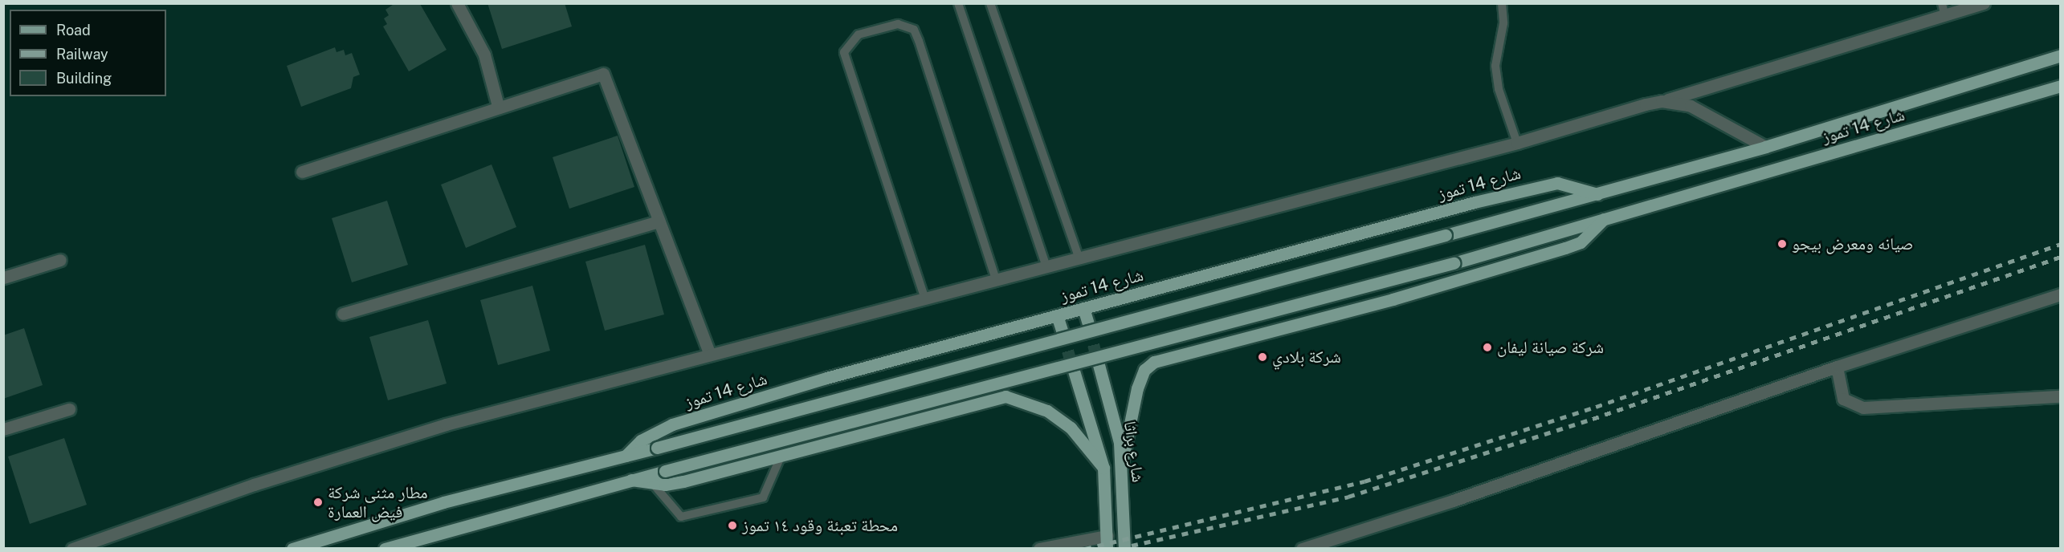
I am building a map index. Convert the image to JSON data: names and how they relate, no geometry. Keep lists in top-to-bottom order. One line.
{"streets":{"main road":["شارع 14 تموز","شارع براثا"]},"places":["صيانه ومعرض بيجو","شركة صيانة ليفان","شركة بلادي","مطار مثنى شركة فيض العمارة","محطة تعبئة وقود ١٤ تموز"],"legend":["Road","Railway","Building"]}
